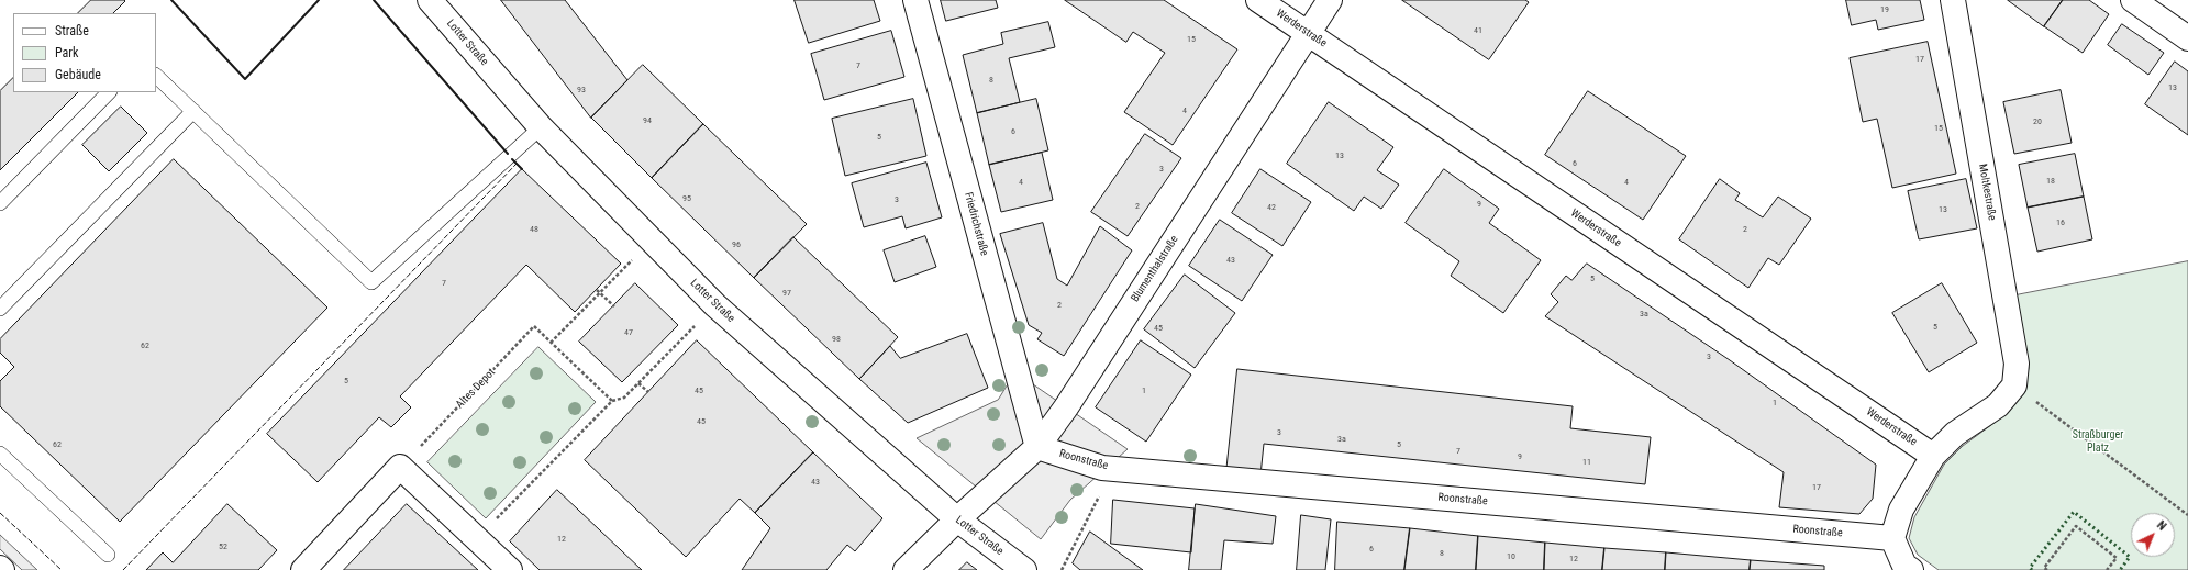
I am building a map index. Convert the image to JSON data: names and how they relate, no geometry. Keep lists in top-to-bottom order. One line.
{"streets":{"street":["Werderstraße","Lotter Straße","Moltkestraße","Friedrichstraße","Blumenthalstraße","Roonstraße"],"path":["Altes Depot"]},"crossings":[["Werderstraße","Blumenthalstraße"],["Lotter Straße","Blumenthalstraße"],["Friedrichstraße","Blumenthalstraße"],["Friedrichstraße","Roonstraße"],["Blumenthalstraße","Roonstraße"]],"parks":["Straßburger Platz"],"house_numbers":["19","41","15","17","7","8","13","93","4","94","20","15","6","5","13","6","3","18","4","4","95","3","9","2","42","13","16","48","2","96","43","5","7","97","2","3a","5","45","47","98","62","3","5","45","1","1","45","3","3a","62","5","7","9","11","43","17","12","52","6","8","10","12"],"legend":["Straße","Park","Gebäude"],"north":"top right"}
